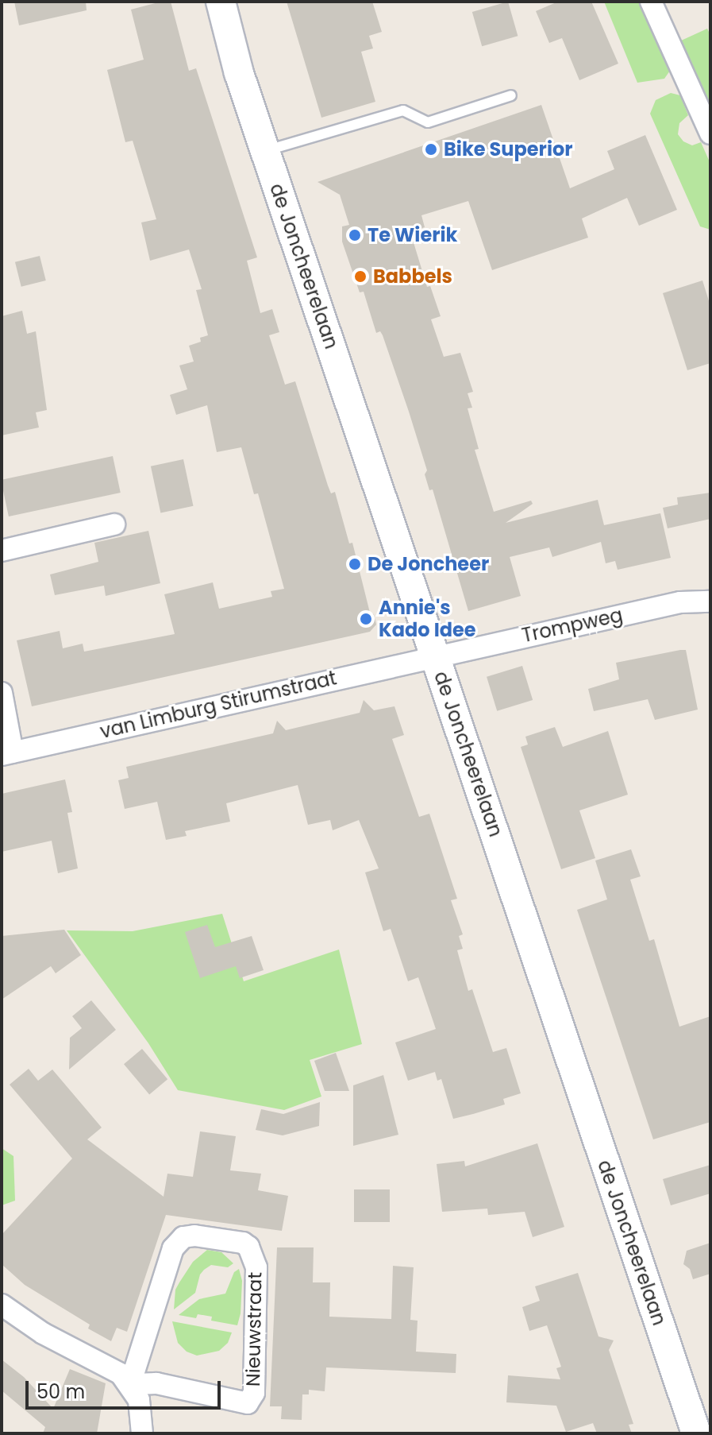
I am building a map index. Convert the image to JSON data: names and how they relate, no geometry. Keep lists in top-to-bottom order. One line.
{"streets":{"main road":["de Joncheerelaan"],"street":["Trompweg","van Limburg Stirumstraat","Nieuwstraat"]},"crossings":[["de Joncheerelaan","Trompweg"],["de Joncheerelaan","van Limburg Stirumstraat"],["Trompweg","van Limburg Stirumstraat"]],"places":["Bike Superior","Te Wierik","Babbels","De Joncheer","Annie's Kado Idee"],"scale_bar":"50 m"}
